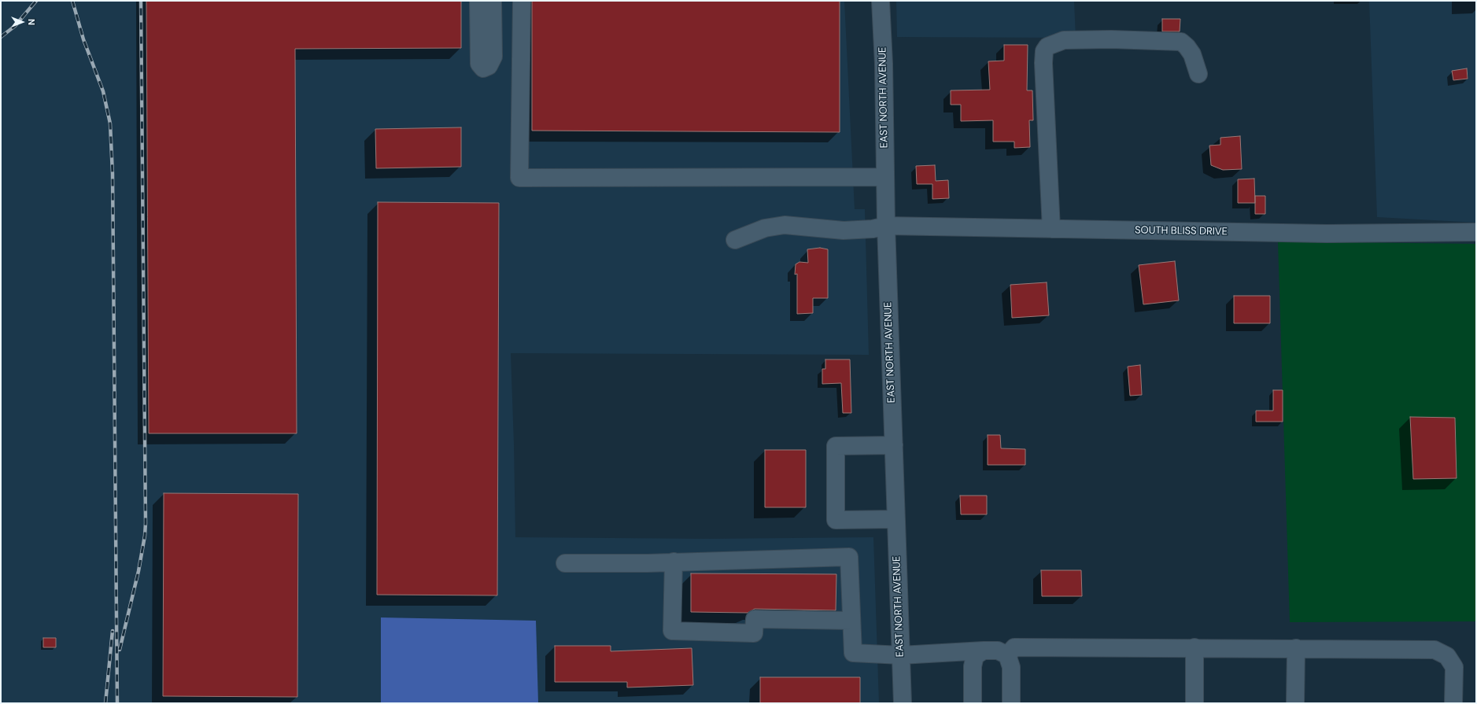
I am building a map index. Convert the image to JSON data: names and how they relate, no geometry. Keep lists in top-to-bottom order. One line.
{"streets":{"street":["EAST NORTH AVENUE","SOUTH BLISS DRIVE"]},"crossings":[["EAST NORTH AVENUE","SOUTH BLISS DRIVE"]],"north":"right"}
